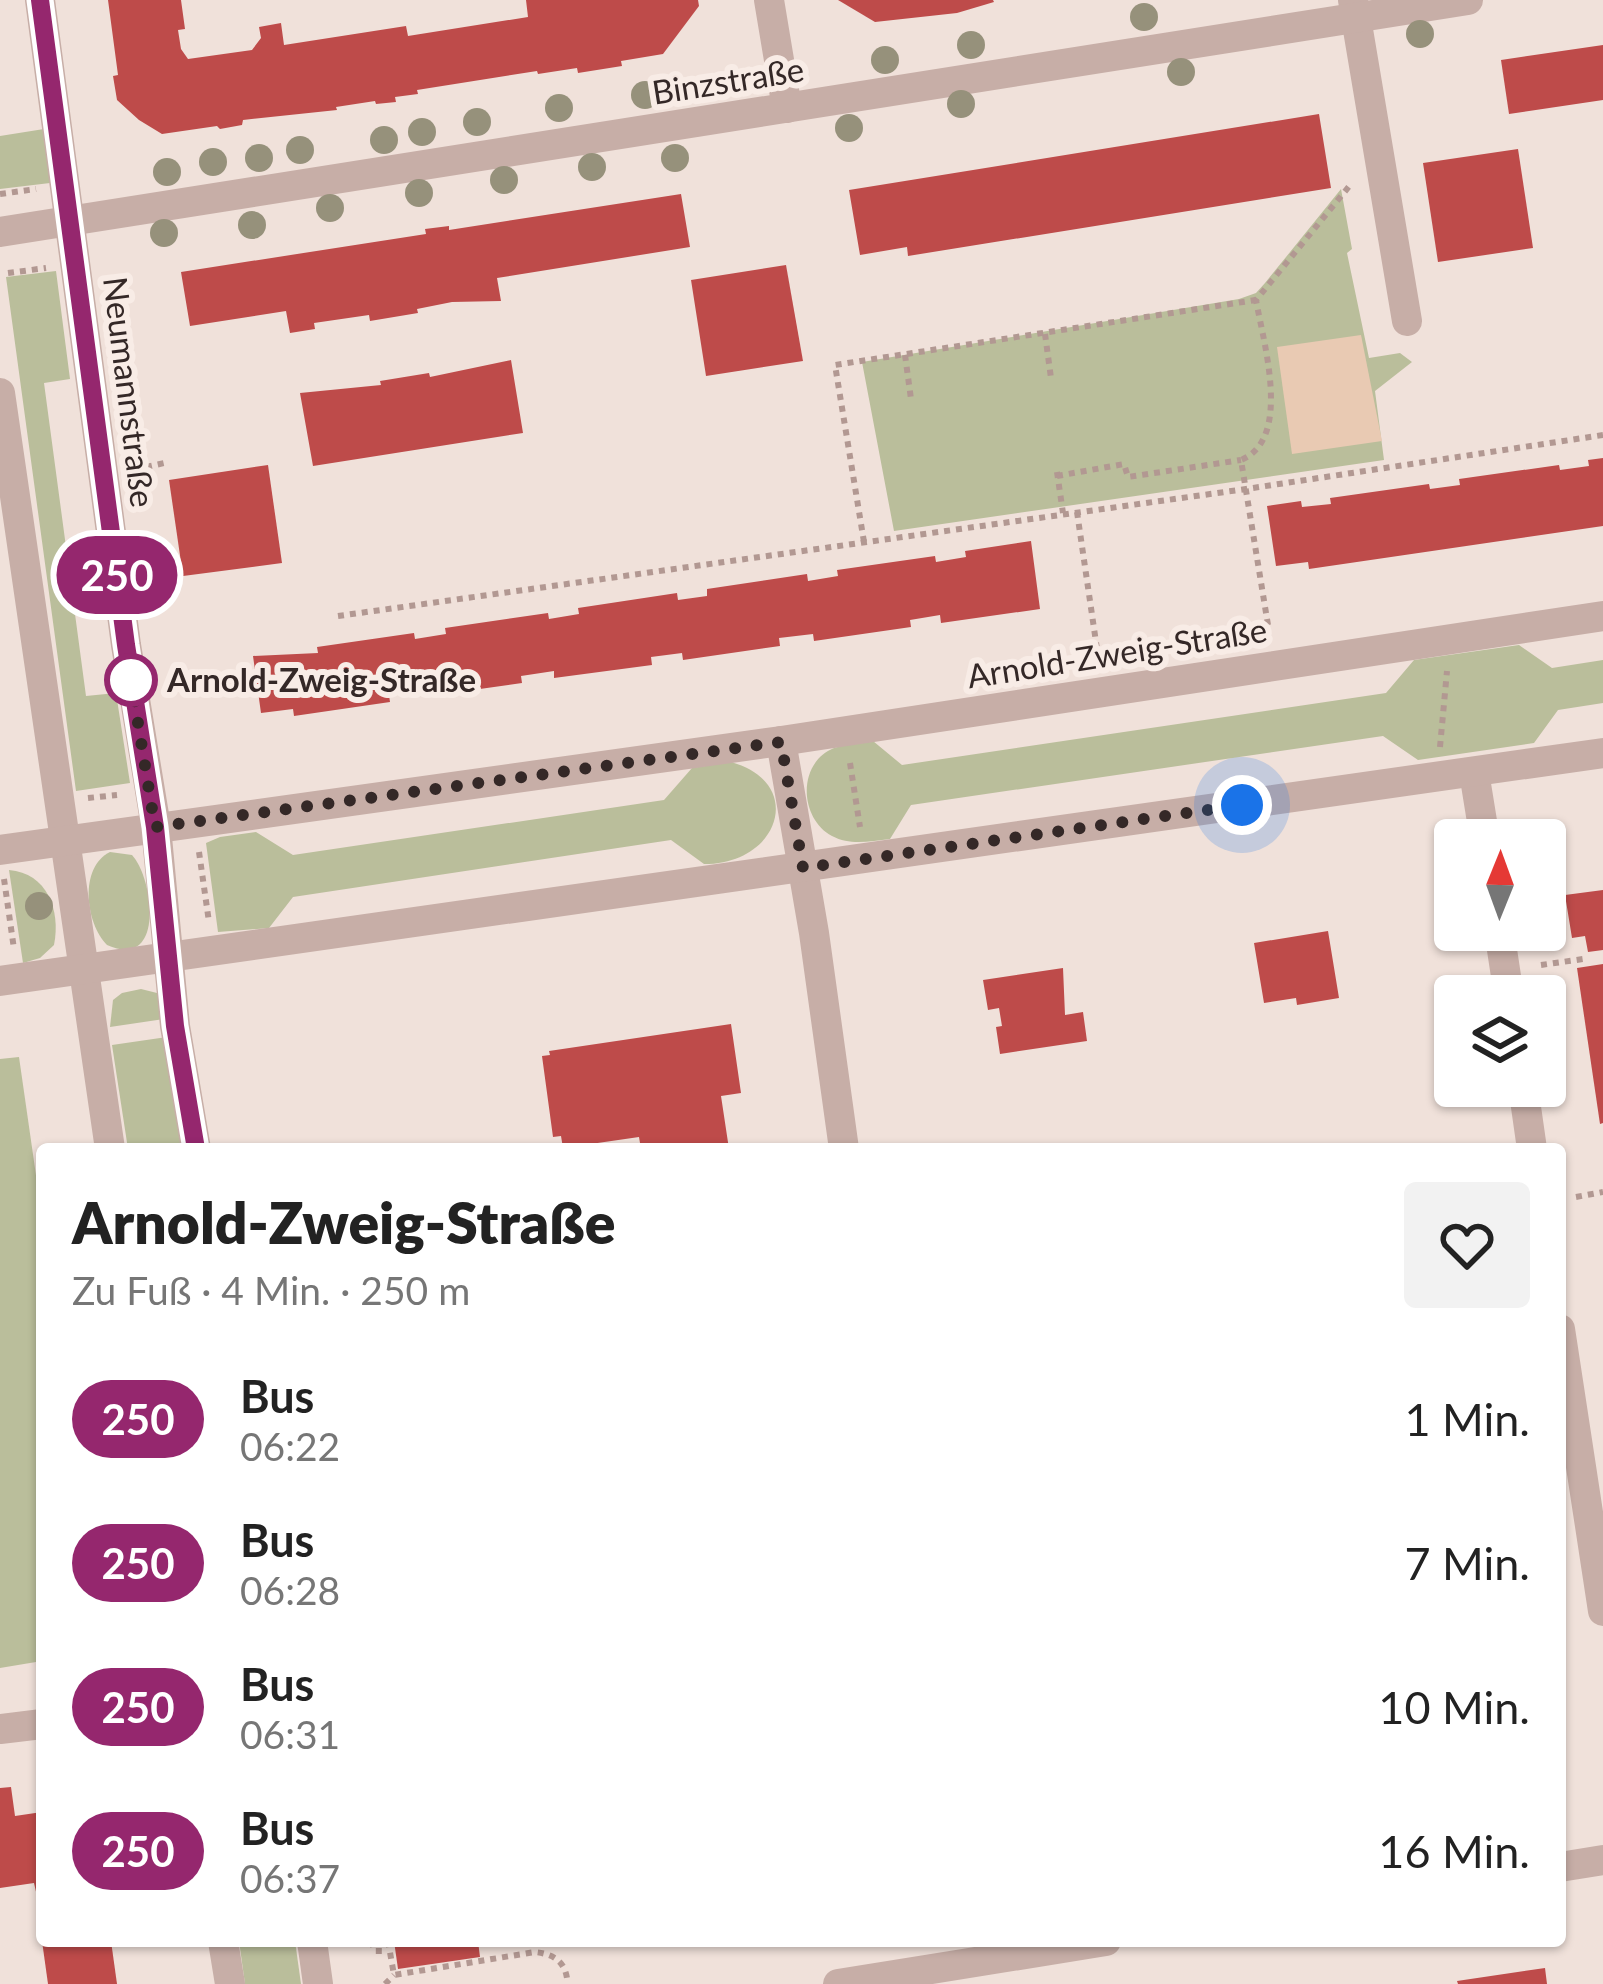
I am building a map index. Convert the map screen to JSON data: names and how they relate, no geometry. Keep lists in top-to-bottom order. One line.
{"streets":{"street":["Binzstraße","Neumannstraße","Arnold-Zweig-Straße"]},"crossings":[["Binzstraße","Neumannstraße"],["Neumannstraße","Arnold-Zweig-Straße"]],"places":["Arnold-Zweig-Straße"],"lines":["bus line 250"],"north":"top","page":{"on_map":"250","heading":["Arnold-Zweig-Straße","Zu Fuß · 4 Min. · 250 m"],"list":[{"mark":"250","name":"Bus","note":"06:22","value":"1 Min."},{"mark":"250","name":"Bus","note":"06:28","value":"7 Min."},{"mark":"250","name":"Bus","note":"06:31","value":"10 Min."},{"mark":"250","name":"Bus","note":"06:37","value":"16 Min."}]}}
